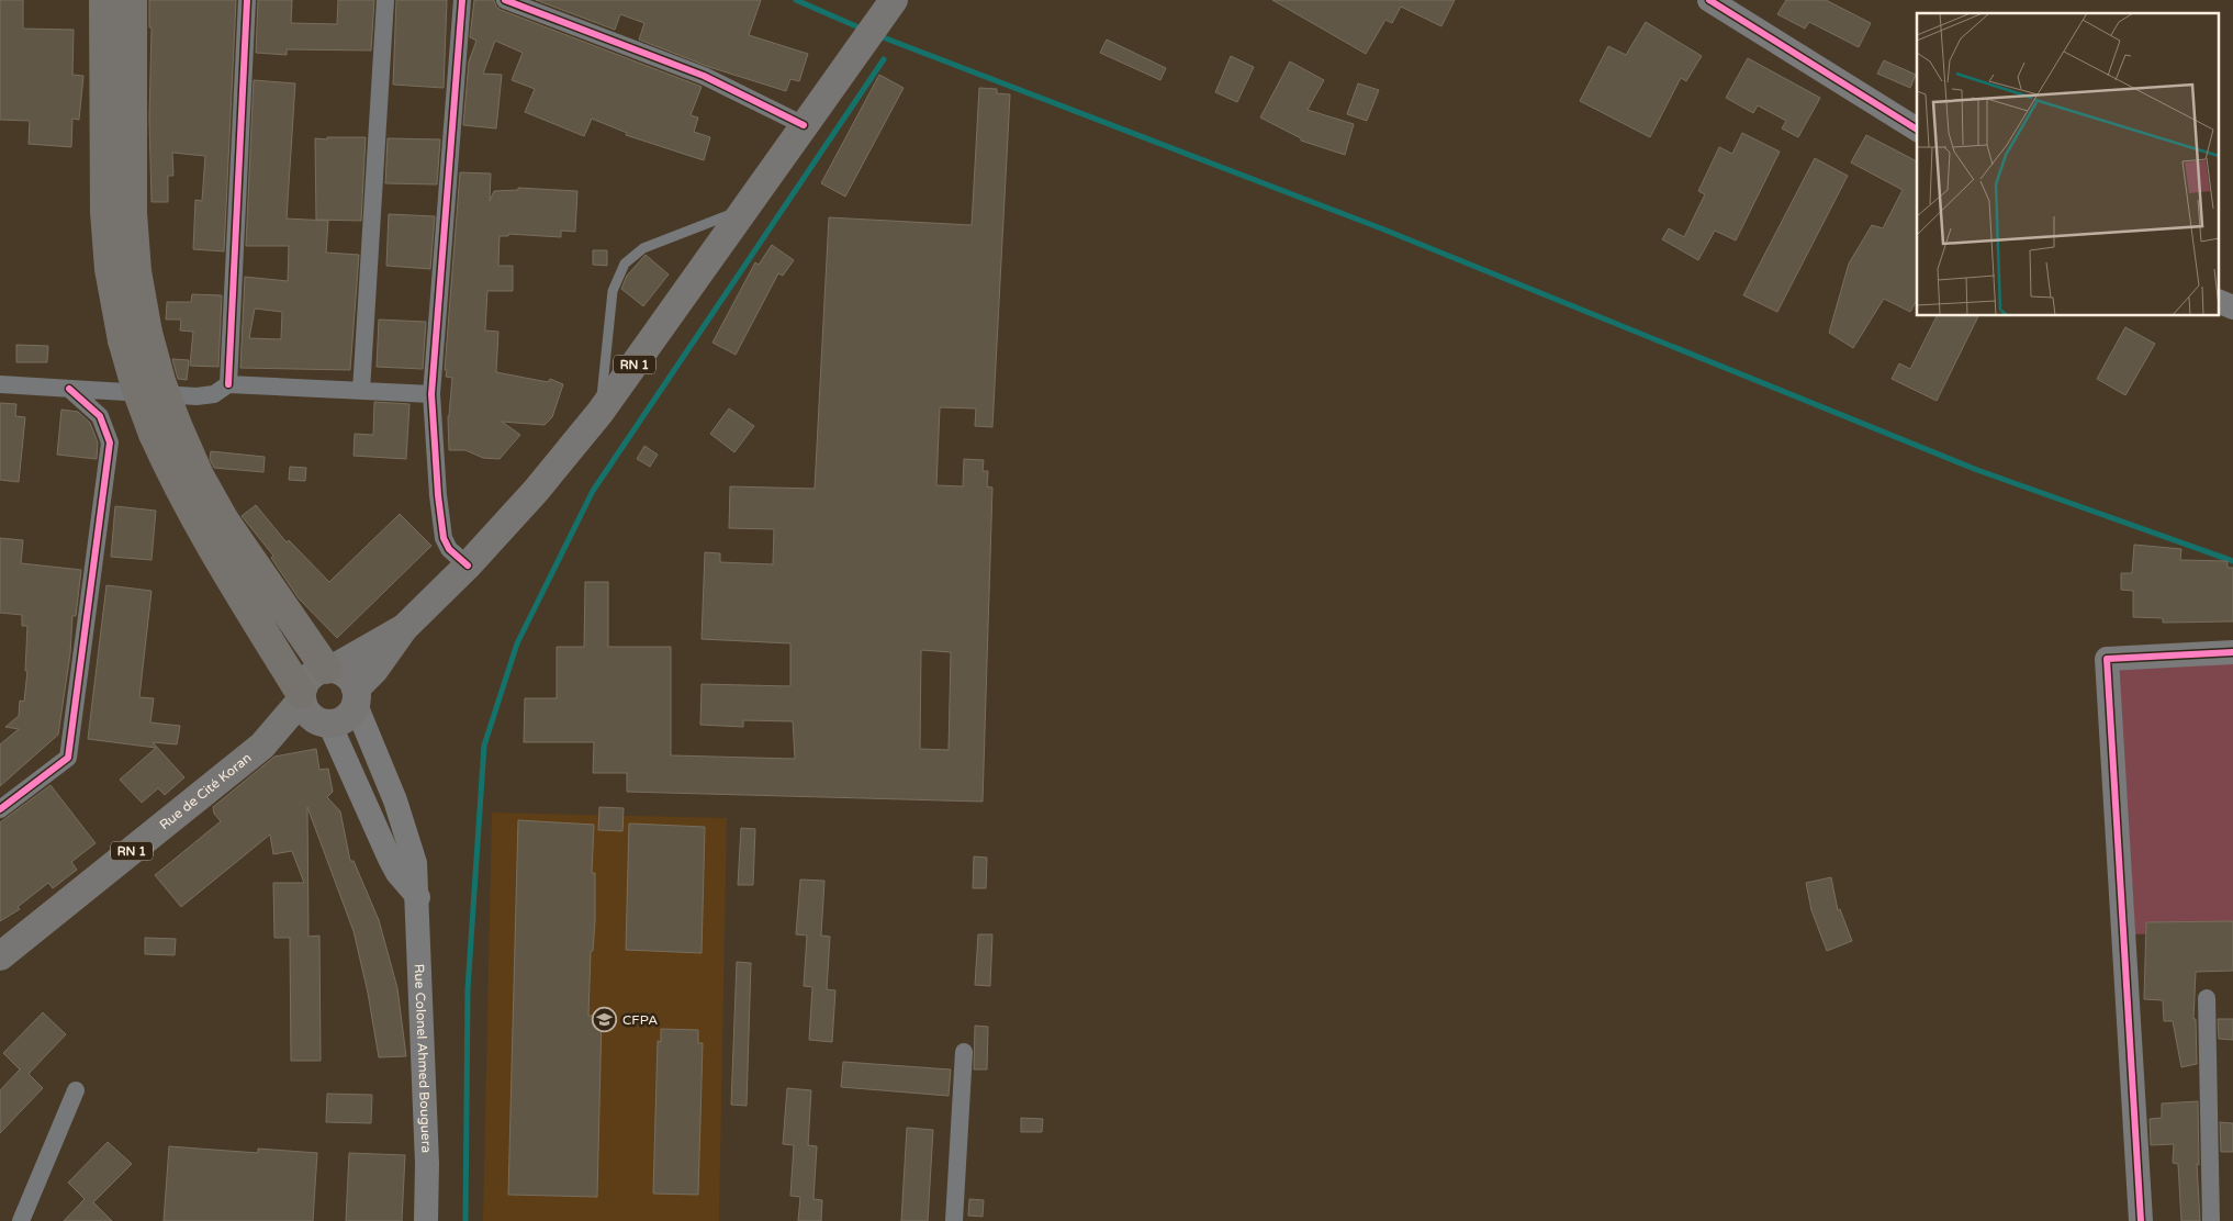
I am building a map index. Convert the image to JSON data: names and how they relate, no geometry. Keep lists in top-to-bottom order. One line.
{"streets":{"main road":["RN 1","Rue de Cité Koran"],"street":["Rue Colonel Ahmed Bouguera"]},"crossings":[["RN 1","Rue de Cité Koran"],["RN 1","Rue Colonel Ahmed Bouguera"],["Rue de Cité Koran","Rue Colonel Ahmed Bouguera"]],"places":{"school or university":["CFPA"]}}
